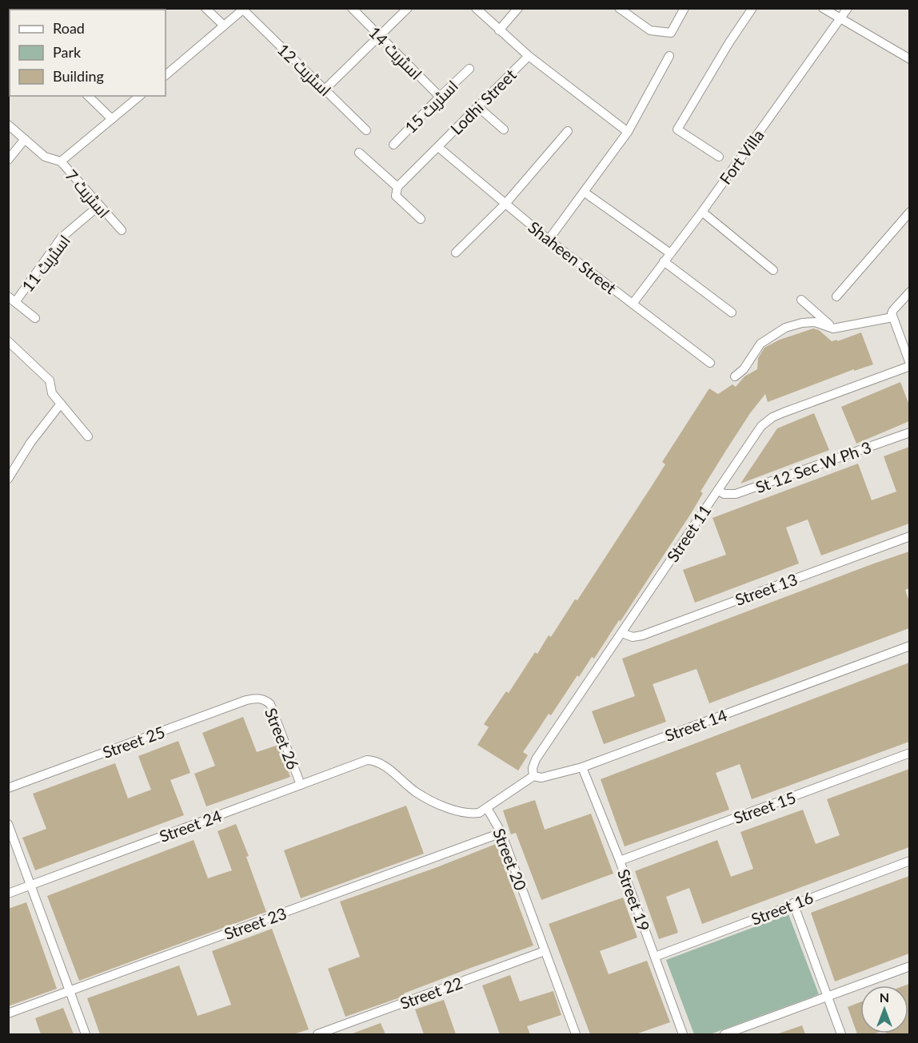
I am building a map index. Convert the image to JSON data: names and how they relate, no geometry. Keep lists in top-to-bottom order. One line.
{"streets":{"street":["اسٹریٹ 14","اسٹریٹ 12","Lodhi Street","اسٹریٹ 15","Fort Villa","اسٹریٹ 7","Shaheen Street","اسٹریٹ 11","St 12 Sec W Ph 3","Street 11","Street 13","Street 14","Street 26","Street 25","Street 15","Street 24","Street 20","Street 19","Street 16","Street 23","Street 22"]},"crossings":[["اسٹریٹ 14","اسٹریٹ 15"],["Lodhi Street","Shaheen Street"],["Fort Villa","Shaheen Street"],["اسٹریٹ 7","اسٹریٹ 11"],["St 12 Sec W Ph 3","Street 11"],["Street 11","Street 13"],["Street 11","Street 14"],["Street 14","Street 20"],["Street 14","Street 19"],["Street 26","Street 25"],["Street 26","Street 24"],["Street 15","Street 19"],["Street 24","Street 20"],["Street 20","Street 23"],["Street 20","Street 22"],["Street 19","Street 16"]],"legend":["Road","Park","Building"],"north":"top"}
